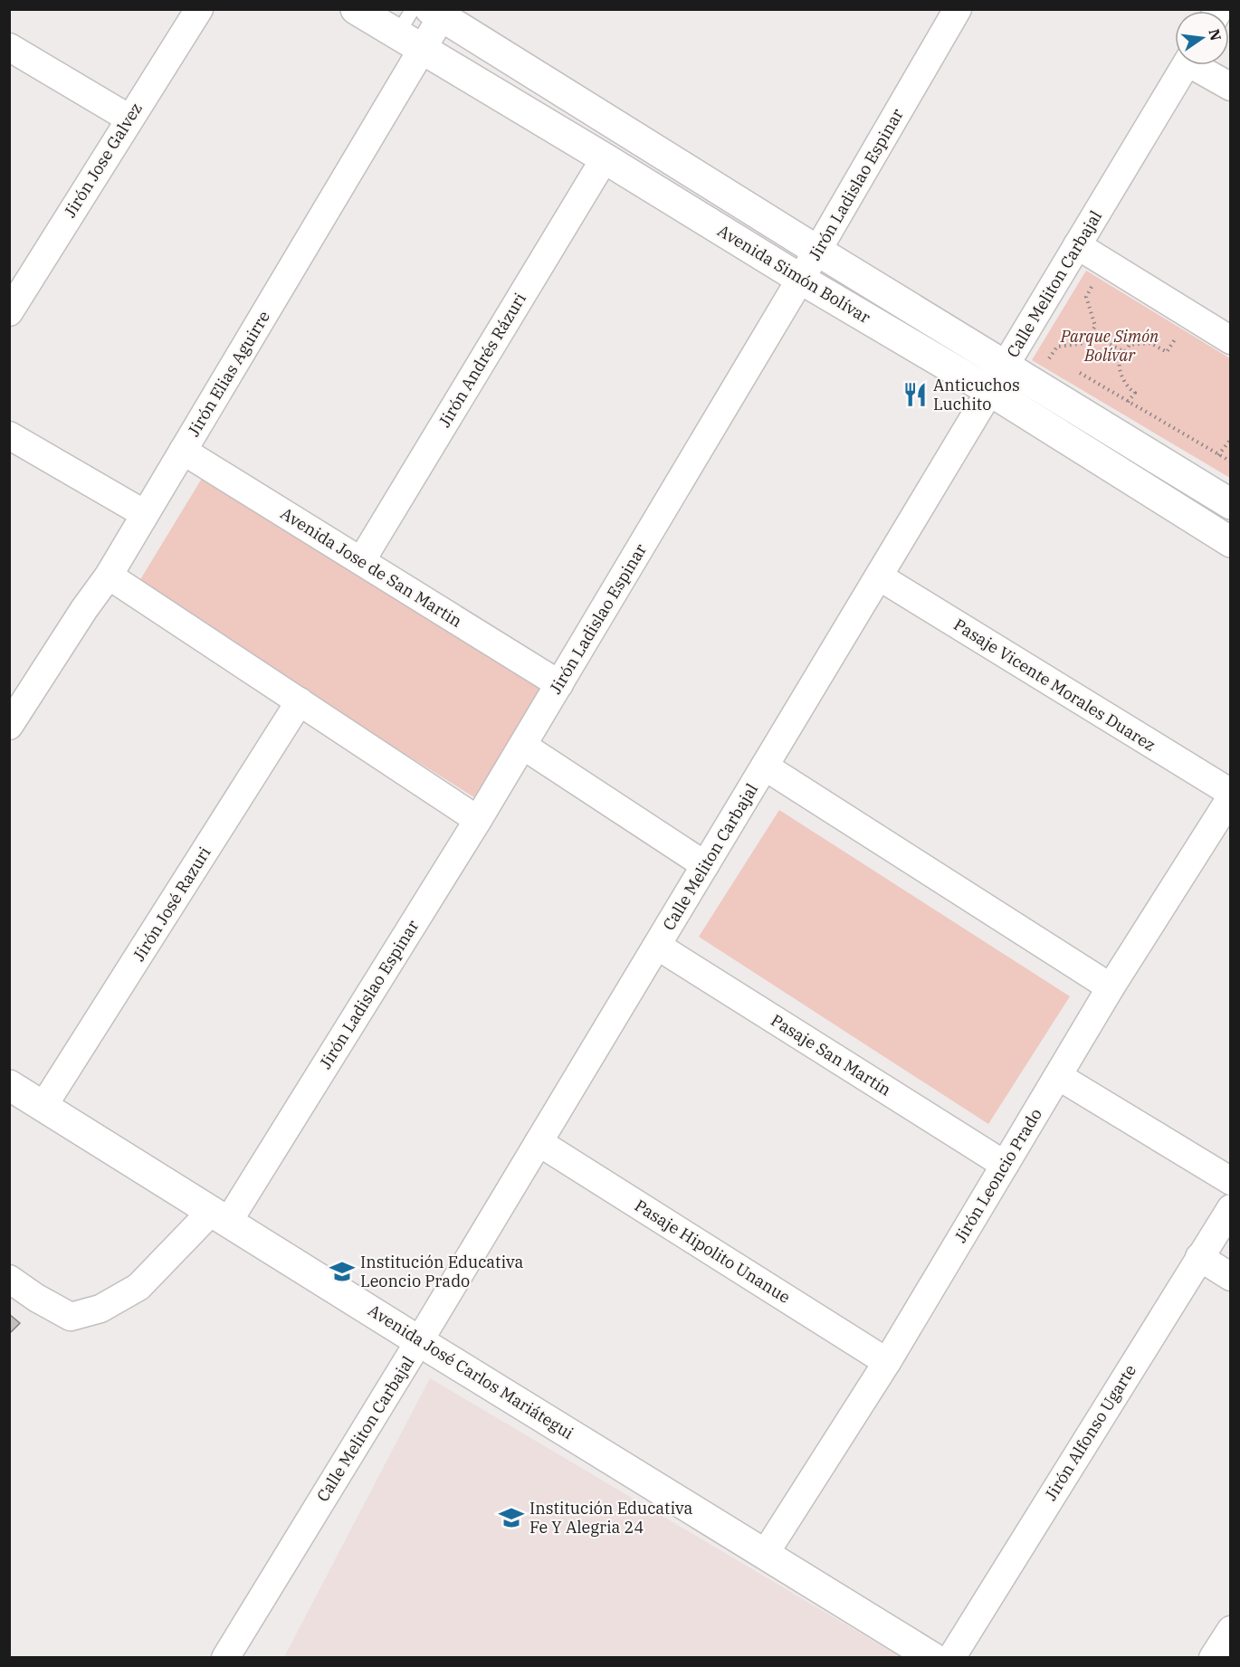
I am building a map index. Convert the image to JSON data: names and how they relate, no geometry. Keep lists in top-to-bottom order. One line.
{"streets":{"street":["Jirón Jose Galvez","Jirón Ladislao Espinar","Avenida Simón Bolívar","Calle Meliton Carbajal","Jirón Andrés Rázuri","Jirón Elias Aguirre","Avenida Jose de San Martin","Pasaje Vicente Morales Duarez","Jirón José Razuri","Pasaje San Martín","Jirón Leoncio Prado","Pasaje Hipolito Unanue","Avenida José Carlos Mariátegui","Jirón Alfonso Ugarte"]},"crossings":[["Jirón Ladislao Espinar","Avenida Simón Bolívar"],["Jirón Ladislao Espinar","Avenida Jose de San Martin"],["Jirón Ladislao Espinar","Avenida José Carlos Mariátegui"],["Avenida Simón Bolívar","Calle Meliton Carbajal"],["Avenida Simón Bolívar","Jirón Andrés Rázuri"],["Avenida Simón Bolívar","Jirón Elias Aguirre"],["Calle Meliton Carbajal","Pasaje Vicente Morales Duarez"],["Calle Meliton Carbajal","Pasaje San Martín"],["Calle Meliton Carbajal","Pasaje Hipolito Unanue"],["Calle Meliton Carbajal","Avenida José Carlos Mariátegui"],["Jirón Andrés Rázuri","Avenida Jose de San Martin"],["Jirón Elias Aguirre","Avenida Jose de San Martin"],["Jirón José Razuri","Avenida José Carlos Mariátegui"],["Pasaje San Martín","Jirón Leoncio Prado"],["Jirón Leoncio Prado","Pasaje Hipolito Unanue"],["Jirón Leoncio Prado","Avenida José Carlos Mariátegui"]],"parks":["Parque Simón Bolívar"],"places":{"restaurant":["Anticuchos Luchito"],"school or university":["Institución Educativa Leoncio Prado","Institución Educativa Fe Y Alegria 24"]},"north":"right"}
